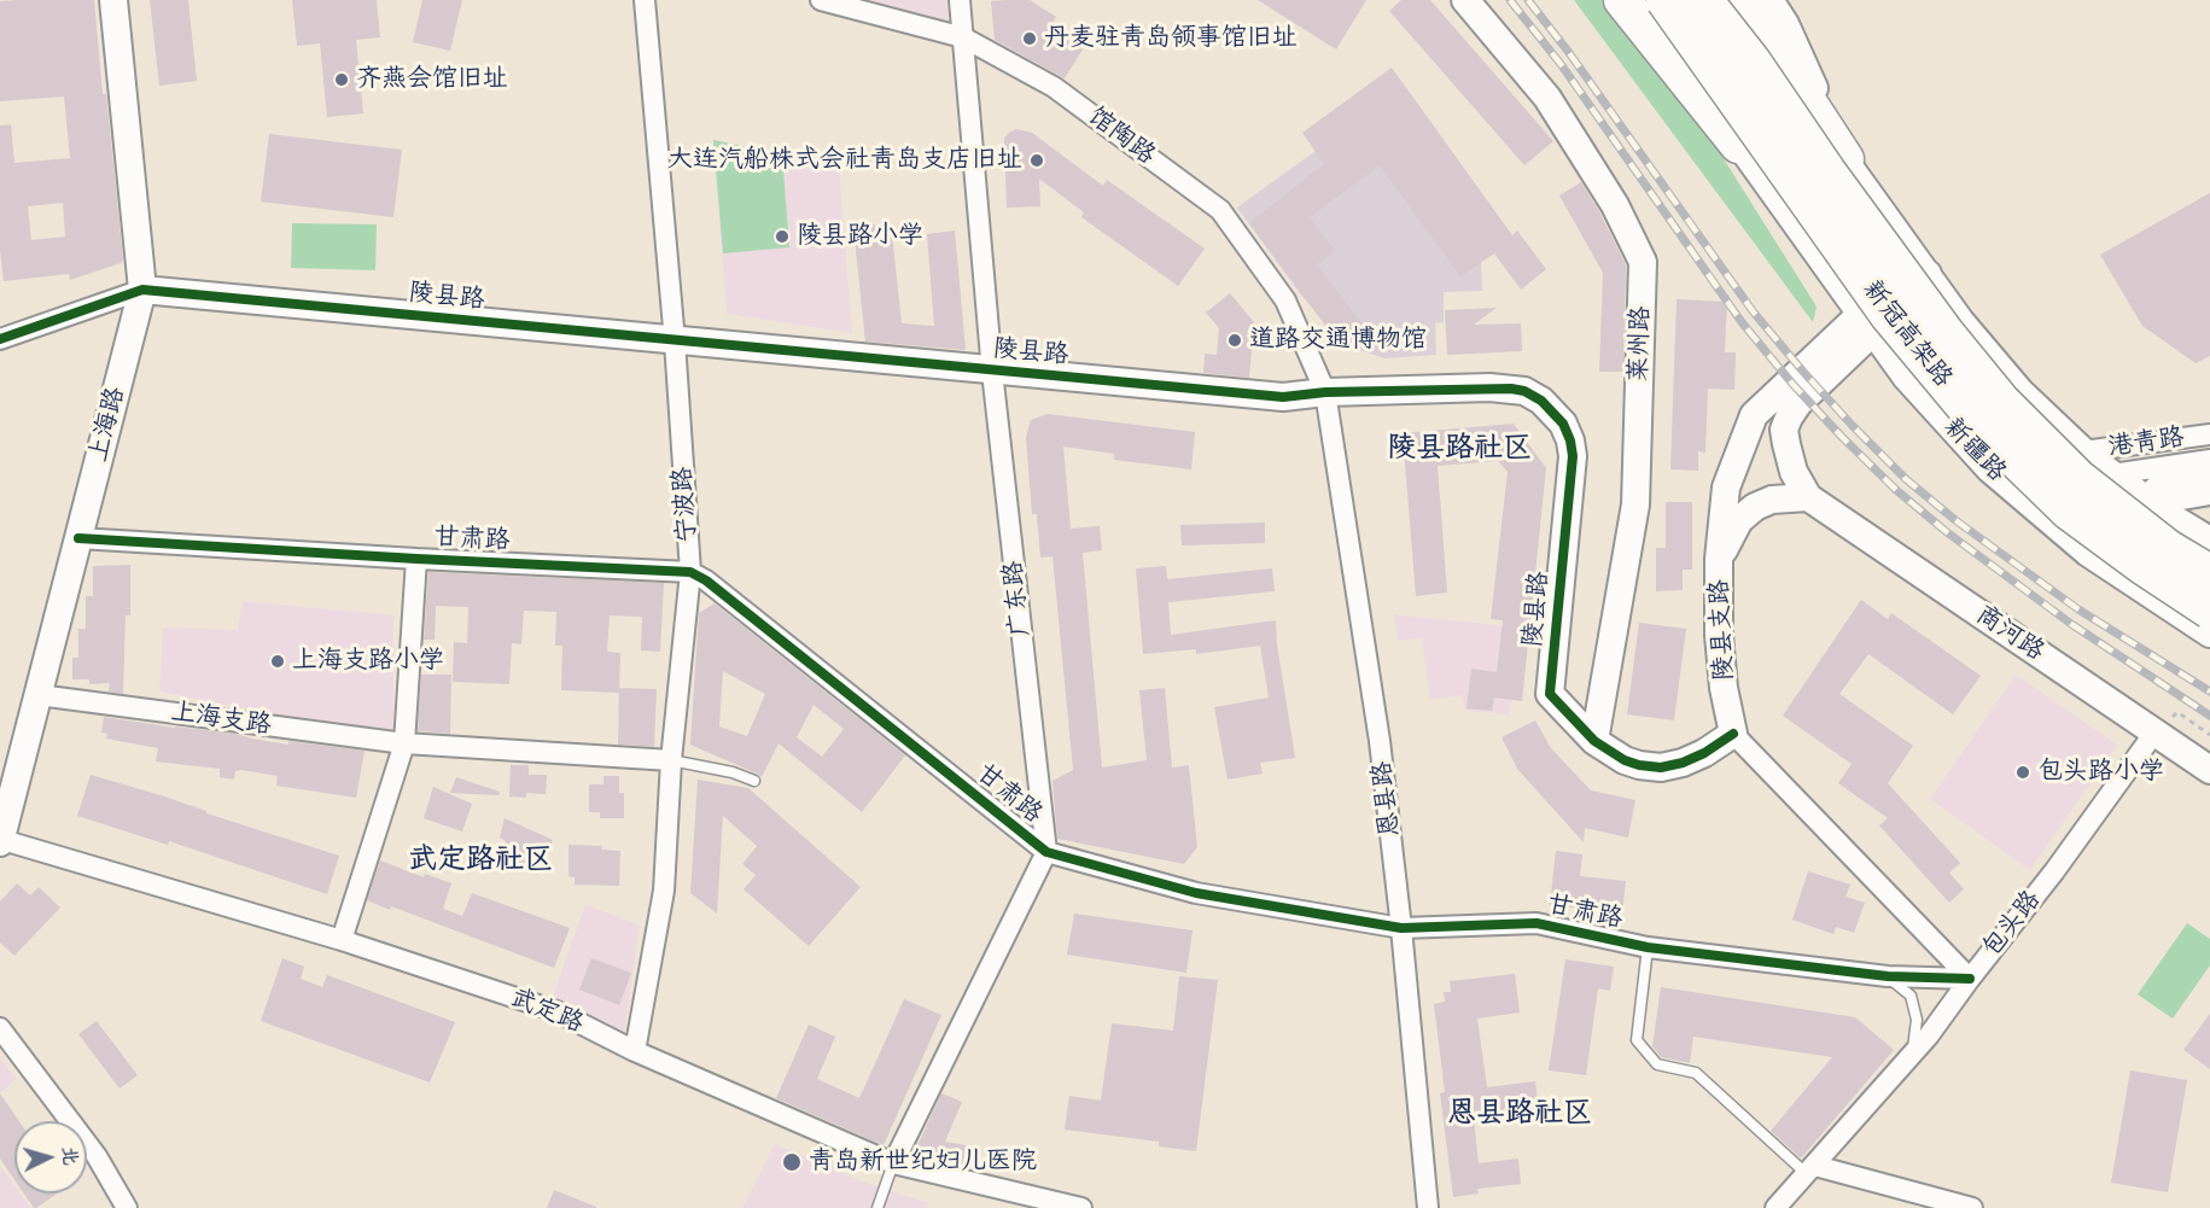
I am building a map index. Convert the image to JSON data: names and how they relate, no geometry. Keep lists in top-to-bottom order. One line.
{"streets":{"highway":["新冠高架路"],"street":["馆陶路","陵县路","莱州路","上海路","港青路","新疆路","宁波路","甘肃路","广东路","陵县支路","商河路","上海支路","恩县路","包头路","武定路"]},"crossings":[["馆陶路","陵县路"],["馆陶路","广东路"],["馆陶路","恩县路"],["陵县路","莱州路"],["陵县路","上海路"],["陵县路","宁波路"],["陵县路","广东路"],["陵县路","陵县支路"],["陵县路","恩县路"],["上海路","甘肃路"],["上海路","上海支路"],["上海路","武定路"],["新疆路","陵县支路"],["宁波路","甘肃路"],["宁波路","上海支路"],["宁波路","武定路"],["甘肃路","广东路"],["甘肃路","恩县路"],["甘肃路","包头路"],["商河路","包头路"]],"districts":["陵县路社区","武定路社区","恩县路社区"],"places":["丹麦驻青岛领事馆旧址","齐燕会馆旧址","大连汽船株式会社青岛支店旧址","陵县路小学","道路交通博物馆","上海支路小学","包头路小学","青岛新世纪妇儿医院"],"north":"right"}
